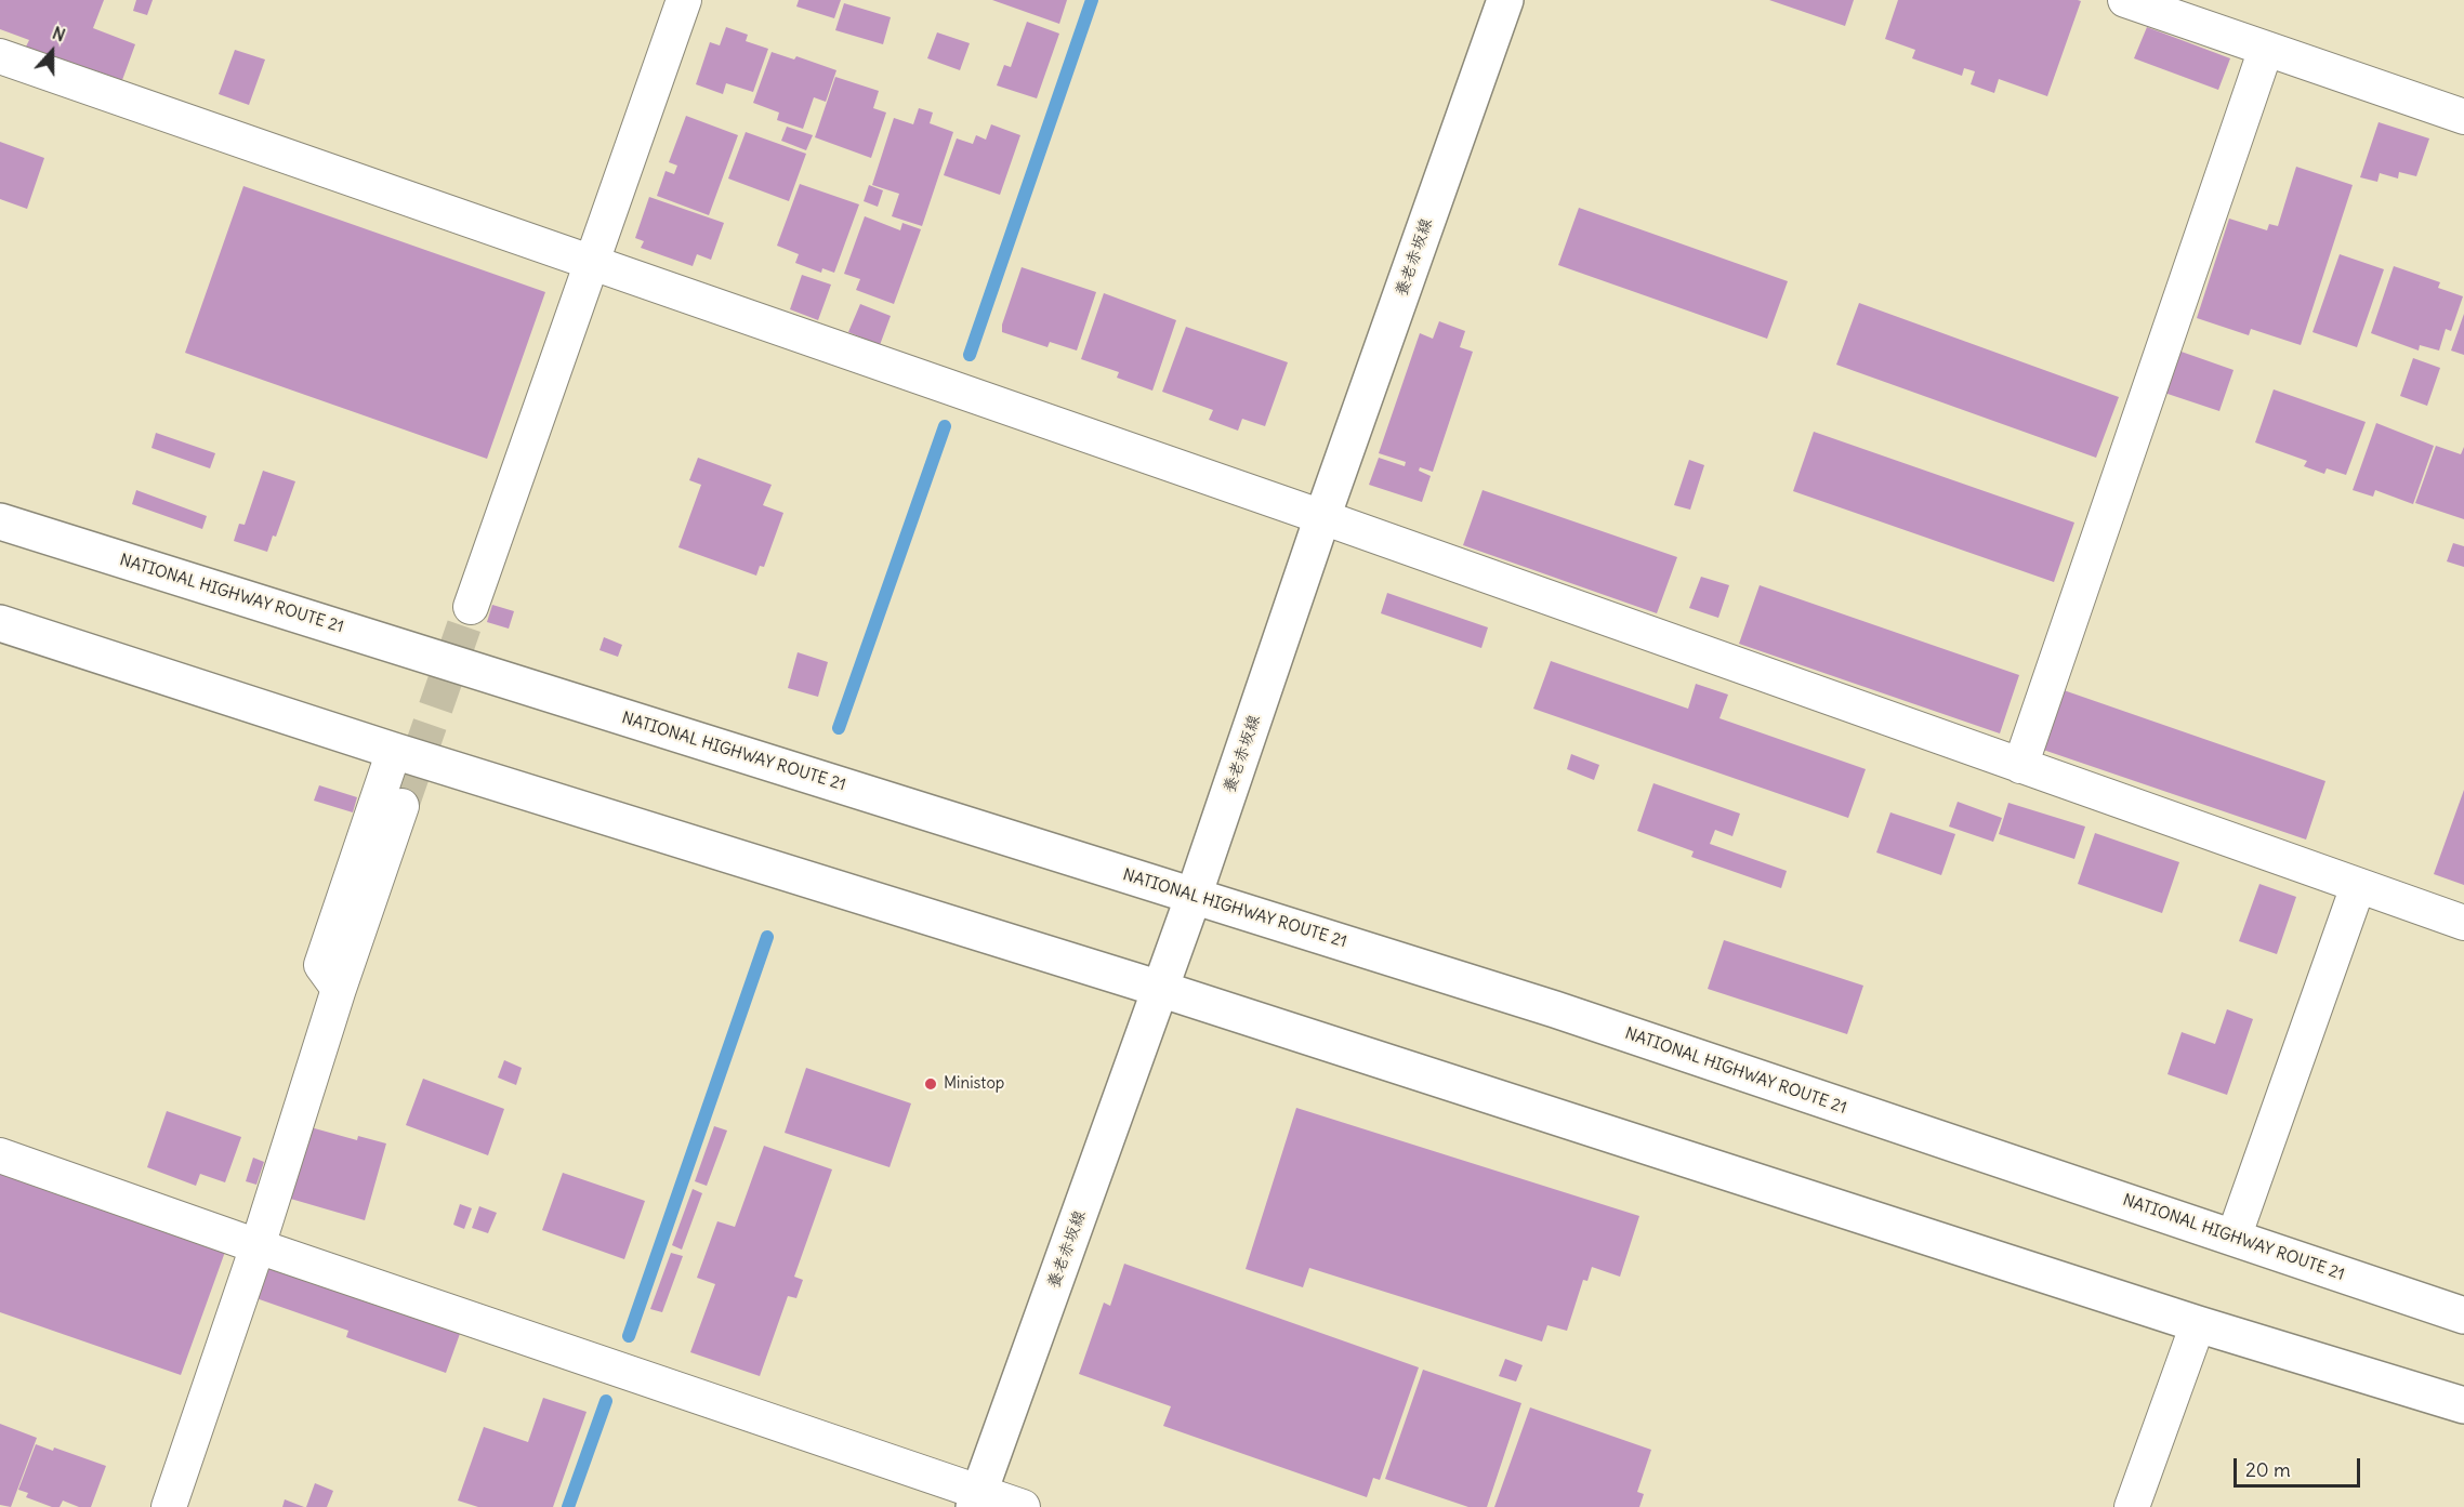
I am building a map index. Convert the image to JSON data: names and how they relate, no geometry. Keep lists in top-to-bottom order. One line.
{"streets":{"main road":["養老赤坂線","NATIONAL HIGHWAY ROUTE 21"]},"crossings":[["養老赤坂線","NATIONAL HIGHWAY ROUTE 21"]],"places":["Ministop"],"scale_bar":"20 m","north":"top"}
